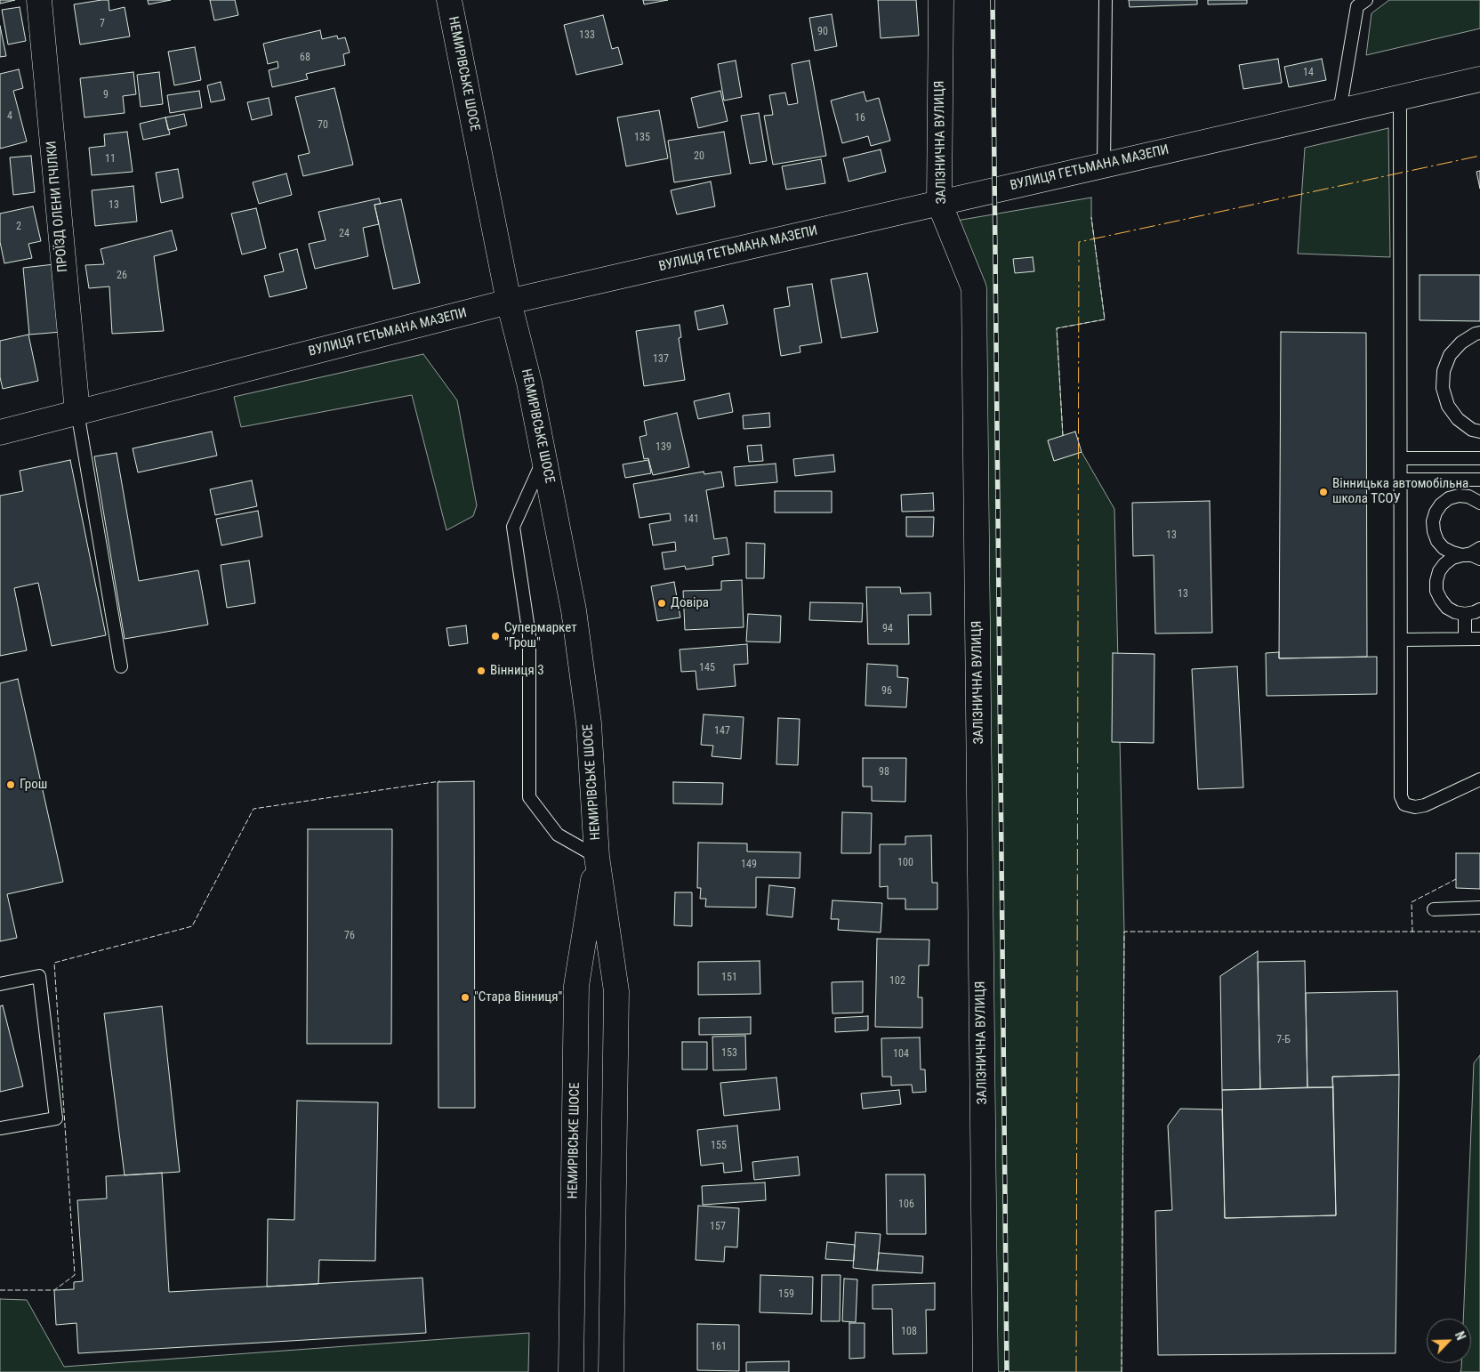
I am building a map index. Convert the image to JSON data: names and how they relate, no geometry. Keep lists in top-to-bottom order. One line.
{"streets":{"main road":["НЕМИРІВСЬКЕ ШОСЕ","ЗАЛІЗНИЧНА ВУЛИЦЯ","ВУЛИЦЯ ГЕТЬМАНА МАЗЕПИ","ПРОЇЗД ОЛЕНИ ПЧІЛКИ"]},"crossings":[["НЕМИРІВСЬКЕ ШОСЕ","ВУЛИЦЯ ГЕТЬМАНА МАЗЕПИ"],["ЗАЛІЗНИЧНА ВУЛИЦЯ","ВУЛИЦЯ ГЕТЬМАНА МАЗЕПИ"],["ВУЛИЦЯ ГЕТЬМАНА МАЗЕПИ","ПРОЇЗД ОЛЕНИ ПЧІЛКИ"]],"places":["Вінницька автомобільна школа ТСОУ","Довіра","Супермаркет \"Грош\"","Вінниця 3","Грош","\"Стара Вінниця\""],"house_numbers":["7","90","133","68","14","9","4","16","70","135","20","11","13","2","24","26","137","139","141","13","13","94","145","96","147","98","100","149","76","151","102","7-Б","153","104","155","106","157","159","108","161"],"north":"top right"}
